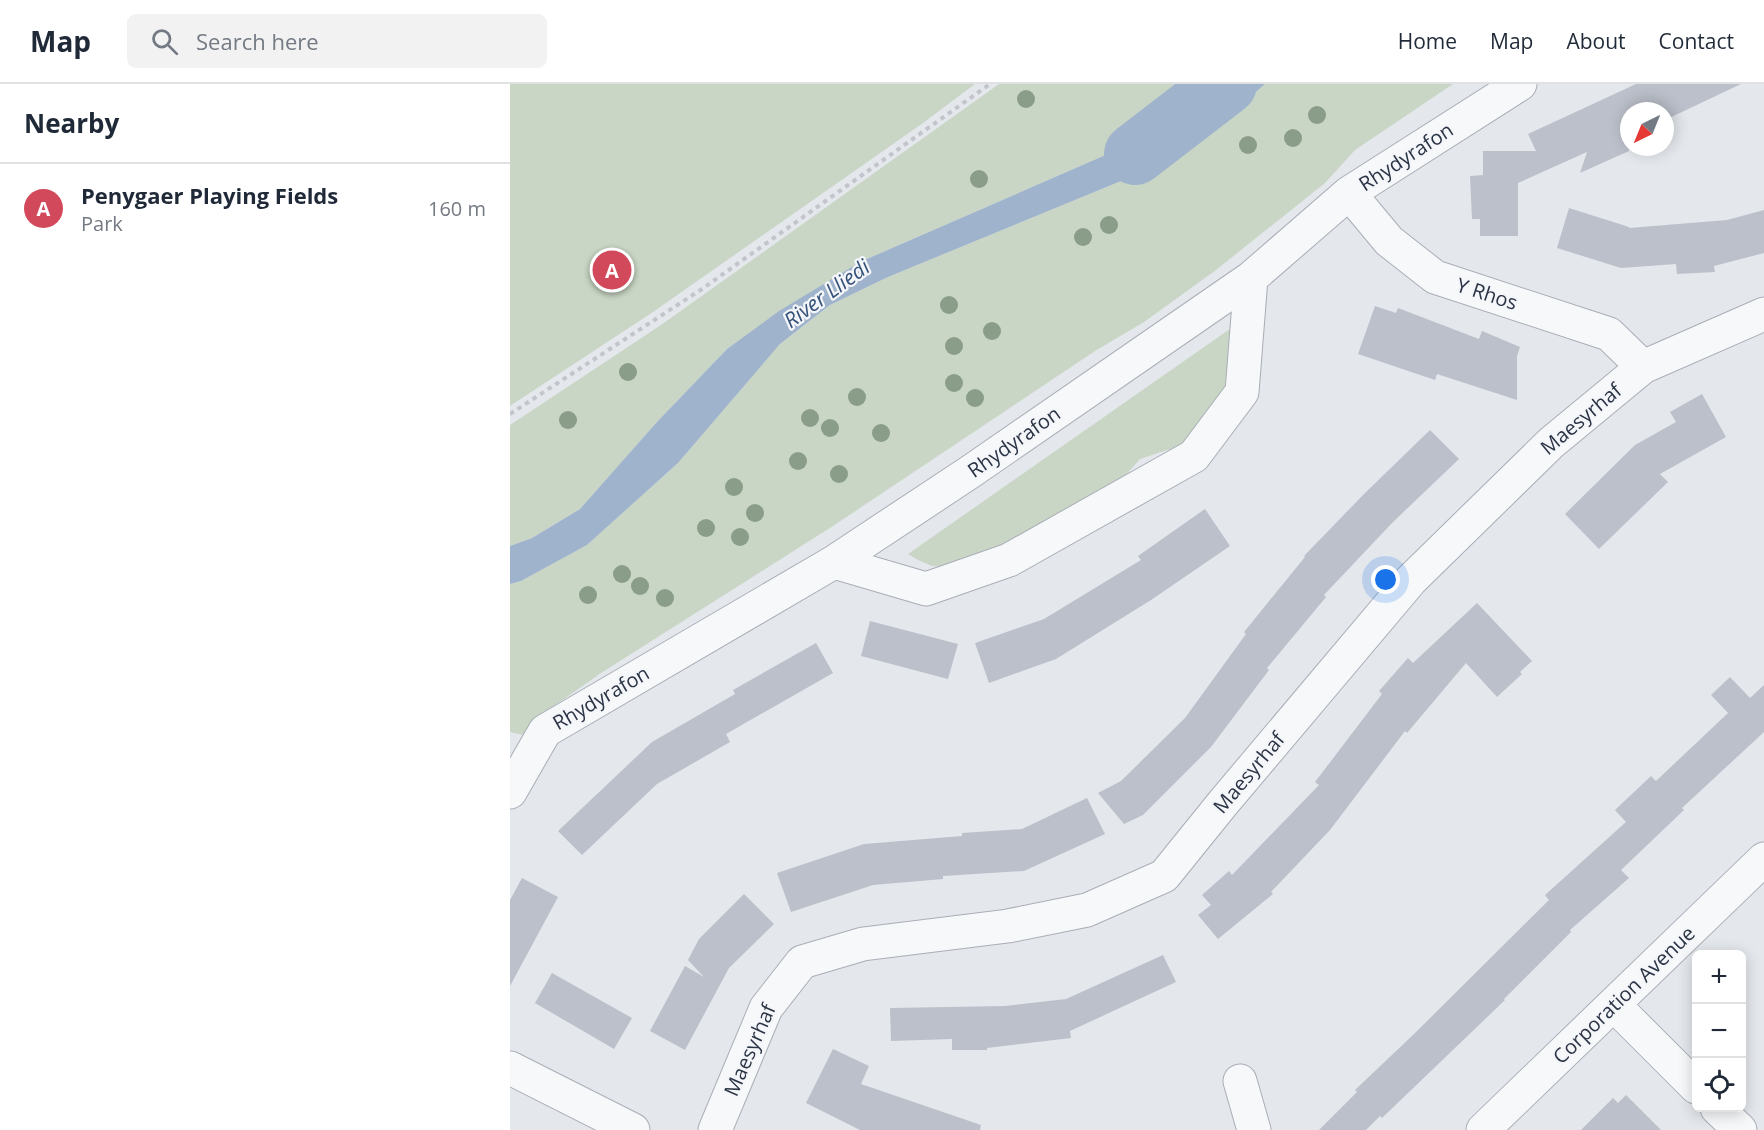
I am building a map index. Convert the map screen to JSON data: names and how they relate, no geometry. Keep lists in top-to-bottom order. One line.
{"streets":{"street":["Rhydyrafon","Y Rhos","Maesyrhaf","Corporation Avenue"]},"crossings":[["Rhydyrafon","Y Rhos"],["Y Rhos","Maesyrhaf"]],"water":["River Lliedi"],"north":"bottom left","page":{"header":"Map","search":"Search here","nav":["Home","Map","About","Contact"],"heading":"Nearby","list":[{"mark":"A","name":"Penygaer Playing Fields","note":"Park","value":"160 m"}],"pins":"A","map_buttons":["+","−"]}}
